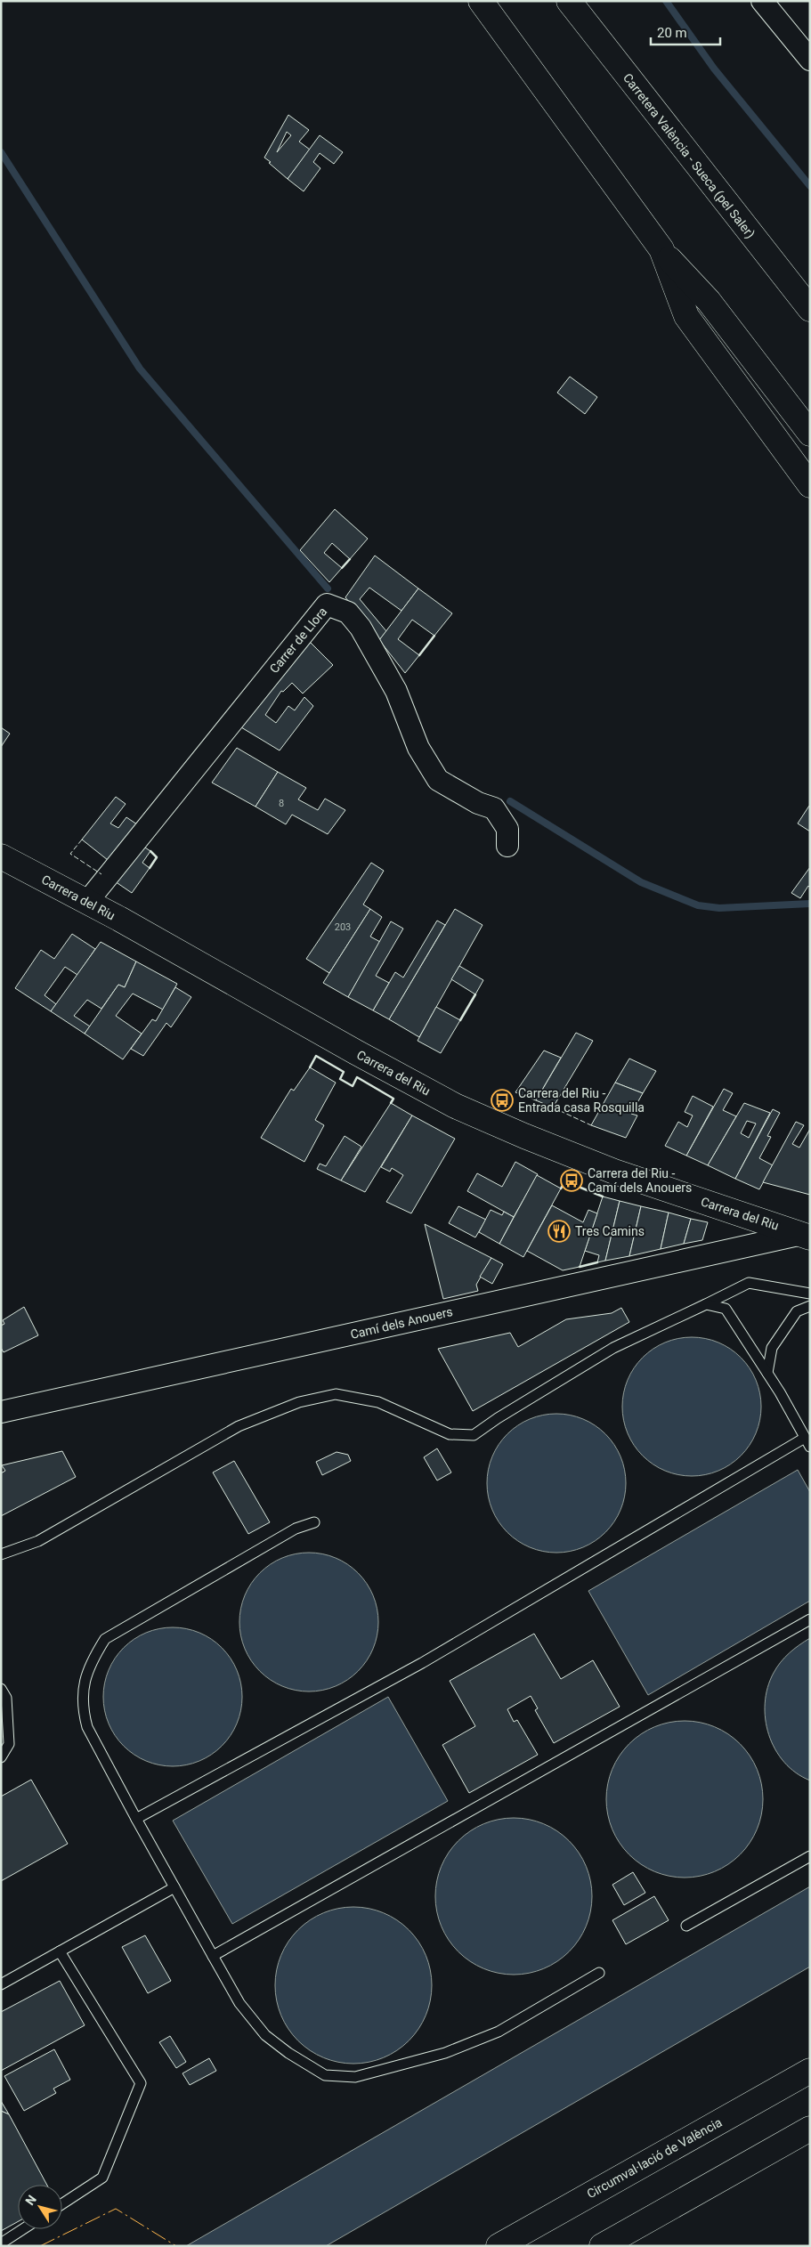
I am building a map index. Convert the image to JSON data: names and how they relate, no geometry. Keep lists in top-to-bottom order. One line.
{"streets":{"main road":["Carretera València - Sueca (pel Saler)","Carrera del Riu","Circumval·lació de València"],"street":["Carrer de Llora","Camí dels Anouers"]},"crossings":[["Carrer de Llora","Carrera del Riu"],["Carrera del Riu","Camí dels Anouers"]],"places":{"bus stop":["Carrera del Riu - Entrada casa Rosquilla","Carrera del Riu - Camí dels Anouers"],"restaurant":["Tres Camins"]},"house_numbers":["8","203"],"scale_bar":"20 m","north":"top left"}
